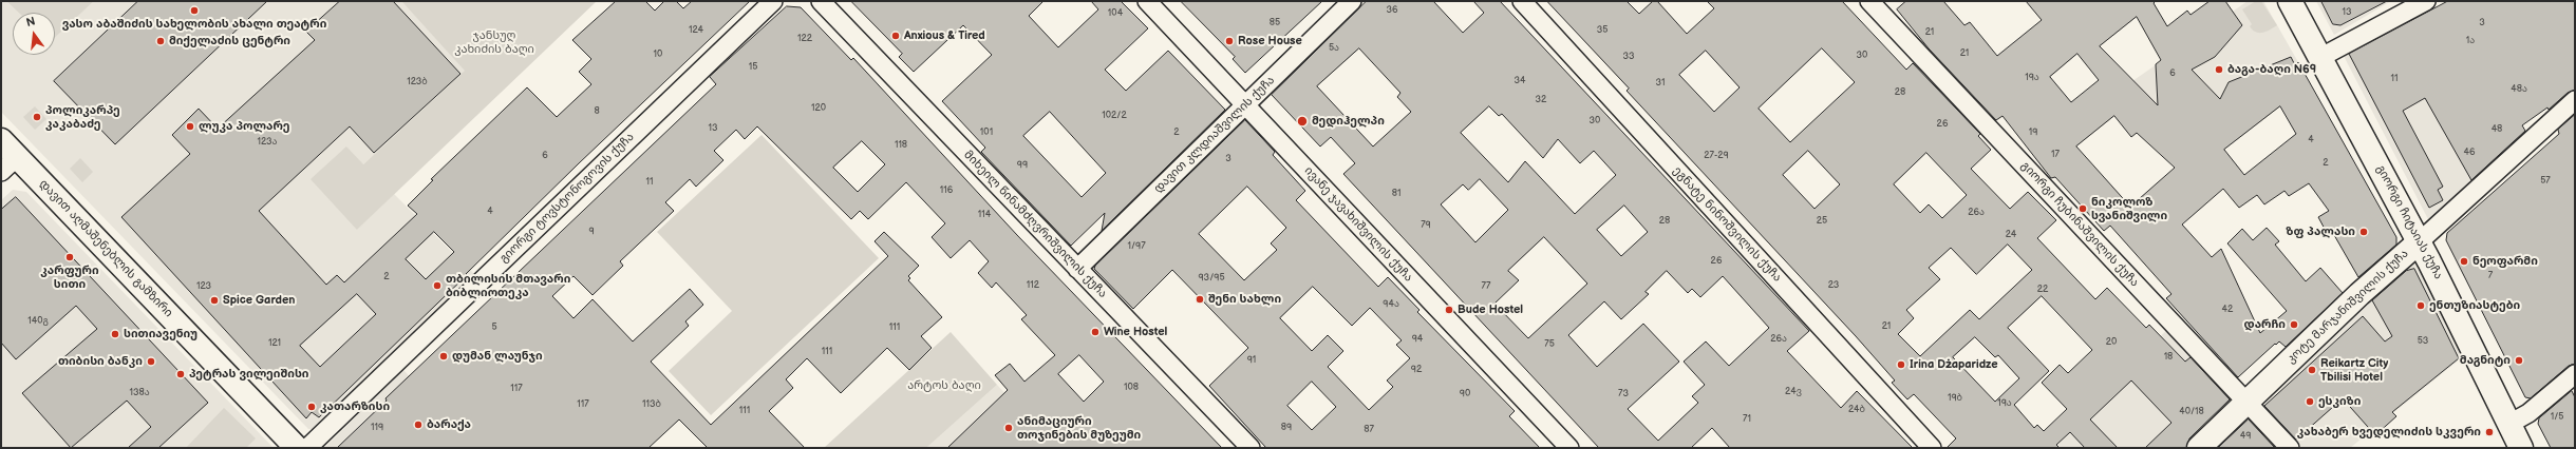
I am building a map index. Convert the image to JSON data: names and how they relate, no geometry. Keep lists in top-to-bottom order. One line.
{"streets":{"main road":["გიორგი ჩიტაიას ქუჩა","დავით აღმაშენებლის გამზირი","კოტე მარჯანიშვილის ქუჩა"],"street":["დავით კლდიაშვილის ქუჩა","გიორგი ტოვსტონოგოვის ქუჩა","მიხეილ წინამძღვრიშვილის ქუჩა","ივანე ჯავახიშვილის ქუჩა","ეგნატე ნინოშვილის ქუჩა","გიორგი ჩუბინაშვილის ქუჩა"]},"crossings":[["დავით კლდიაშვილის ქუჩა","მიხეილ წინამძღვრიშვილის ქუჩა"],["დავით კლდიაშვილის ქუჩა","ივანე ჯავახიშვილის ქუჩა"],["გიორგი ჩიტაიას ქუჩა","კოტე მარჯანიშვილის ქუჩა"],["გიორგი ჩუბინაშვილის ქუჩა","კოტე მარჯანიშვილის ქუჩა"]],"parks":["ჯანსუღ კახიძის ბაღი","არტოს ბაღი"],"places":["ვასო აბაშიძის სახელობის ახალი თეატრი","Anxious & Tired","მიქელაძის ცენტრი","Rose House","ბაგა-ბაღი N69","პოლიკარპე კაკაბაძე","მედიჰელპი","ლუკა პოლარე","ნიკოლოზ სვანიშვილი","ზფ პალასი","კარფური სითი","ნეოფარმი","თბილისის მთავარი ბიბლიოთეკა","შენი სახლი","Spice Garden","ენთუზიასტები","Bude Hostel","დარჩი","Wine Hostel","სითიავენიუ","დუმან ლაუნჯი","მაგნიტი","თიბისი ბანკი","Irina Dżaparidze","Reikartz City Tbilisi Hotel","პეტრას ვილეიშისი","ესკიზი","კათარზისი","ბარაქა","ანიმაციური თოჯინების მუზეუმი","კახაბერ ხვედელიძის სკვერი"],"house_numbers":["36","13","104","85","3","124","35","21","122","1ა","5ა","21","10","30","33","15","6","19ა","11","34","123ბ","31","48ა","28","32","120","8","102/2","30","26","13","48","101","2","19","4","123ა","118","46","17","6","27-29","3","2","99","57","11","116","81","4","26ა","114","28","25","79","9","24","1/97","26","7","2","93/95","112","23","123","77","22","94ა","42","140გ","21","5","111","94","26ა","53","20","121","75","111","18","91","92","108","117","24ვ","138ა","90","73","19ბ","19ა","117","113ბ","24ბ","111","40/18","1/5","71","119","89","87","49"],"north":"top"}
